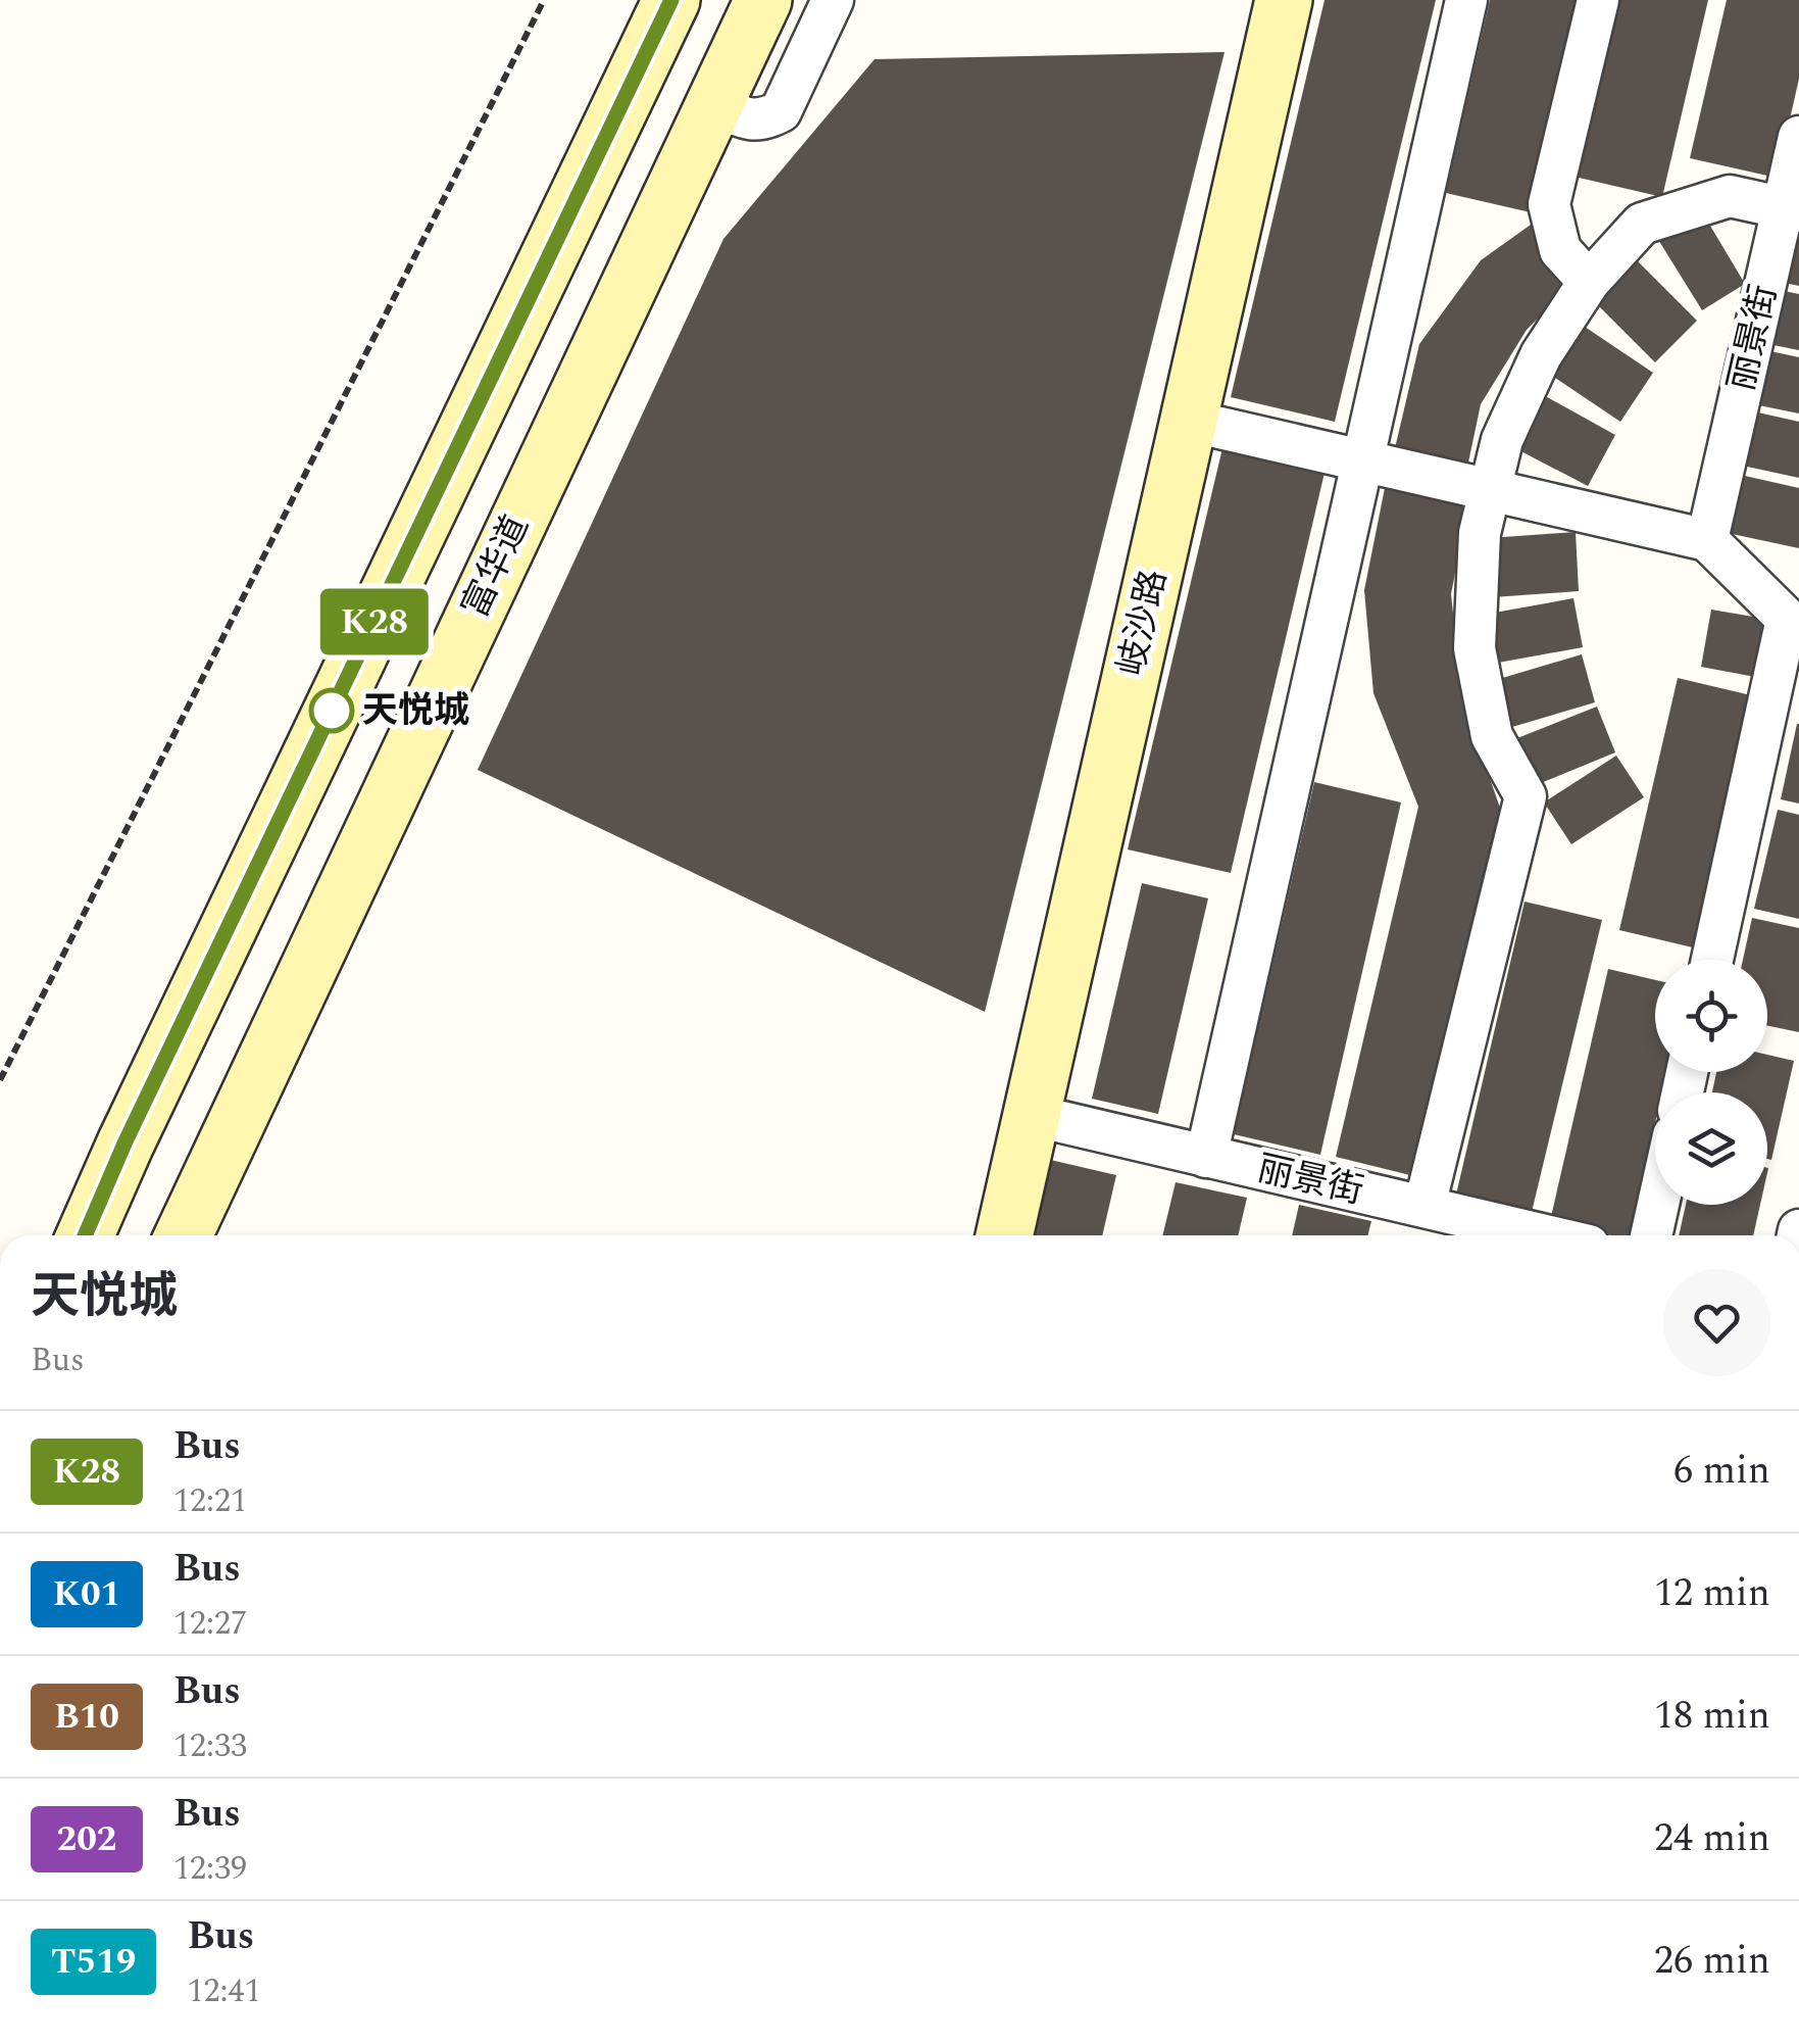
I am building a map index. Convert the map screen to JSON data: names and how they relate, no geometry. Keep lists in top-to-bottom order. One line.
{"streets":{"main road":["富华道","岐沙路"],"street":["丽景街"]},"crossings":[["丽景街","岐沙路"]],"places":["天悦城"],"lines":["bus line K28"],"page":{"on_map":"K28","heading":["天悦城","Bus"],"list":[{"mark":"K28","name":"Bus","note":"12:21","value":"6 min"},{"mark":"K01","name":"Bus","note":"12:27","value":"12 min"},{"mark":"B10","name":"Bus","note":"12:33","value":"18 min"},{"mark":"202","name":"Bus","note":"12:39","value":"24 min"},{"mark":"T519","name":"Bus","note":"12:41","value":"26 min"}]}}
